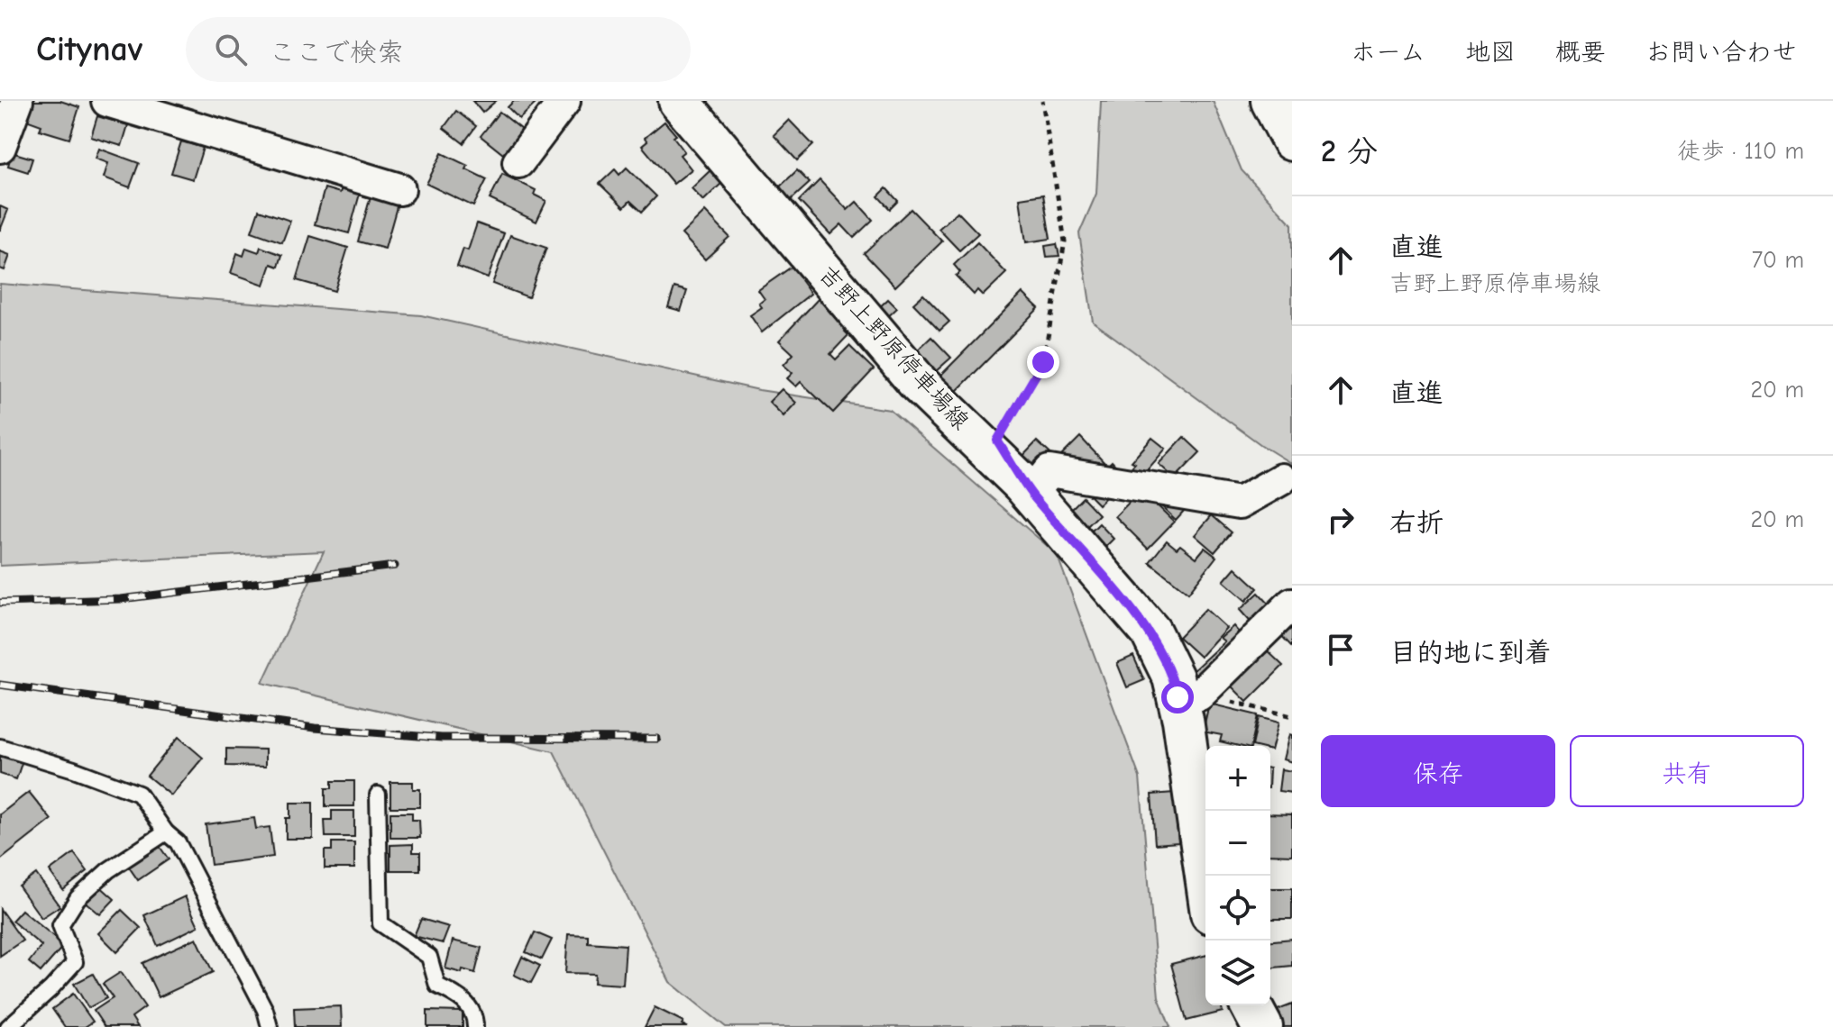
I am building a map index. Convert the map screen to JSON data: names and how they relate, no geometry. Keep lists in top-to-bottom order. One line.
{"streets":{"main road":["吉野上野原停車場線"]},"page":{"header":"Citynav","search":"ここで検索","nav":["ホーム","地図","概要","お問い合わせ"],"heading":["2 分","徒歩 · 110 m"],"list":[["直進","吉野上野原停車場線","70 m"],["直進","20 m"],["右折","20 m"],"目的地に到着"],"buttons":["保存","共有"],"map_buttons":["+","−"]}}
